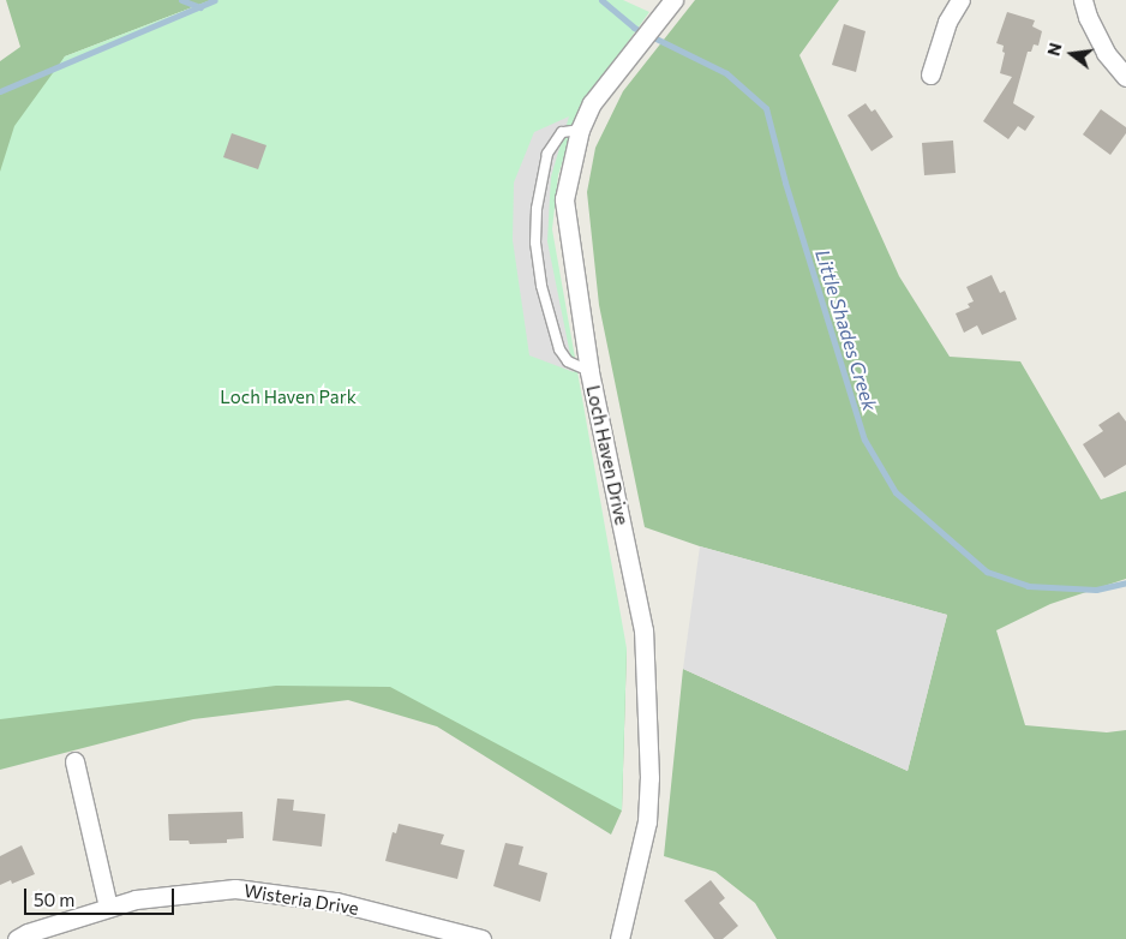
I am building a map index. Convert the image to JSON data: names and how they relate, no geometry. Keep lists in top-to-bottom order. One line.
{"streets":{"street":["Loch Haven Drive","Wisteria Drive"]},"water":["Little Shades Creek"],"parks":["Loch Haven Park"],"scale_bar":"50 m","north":"left"}
